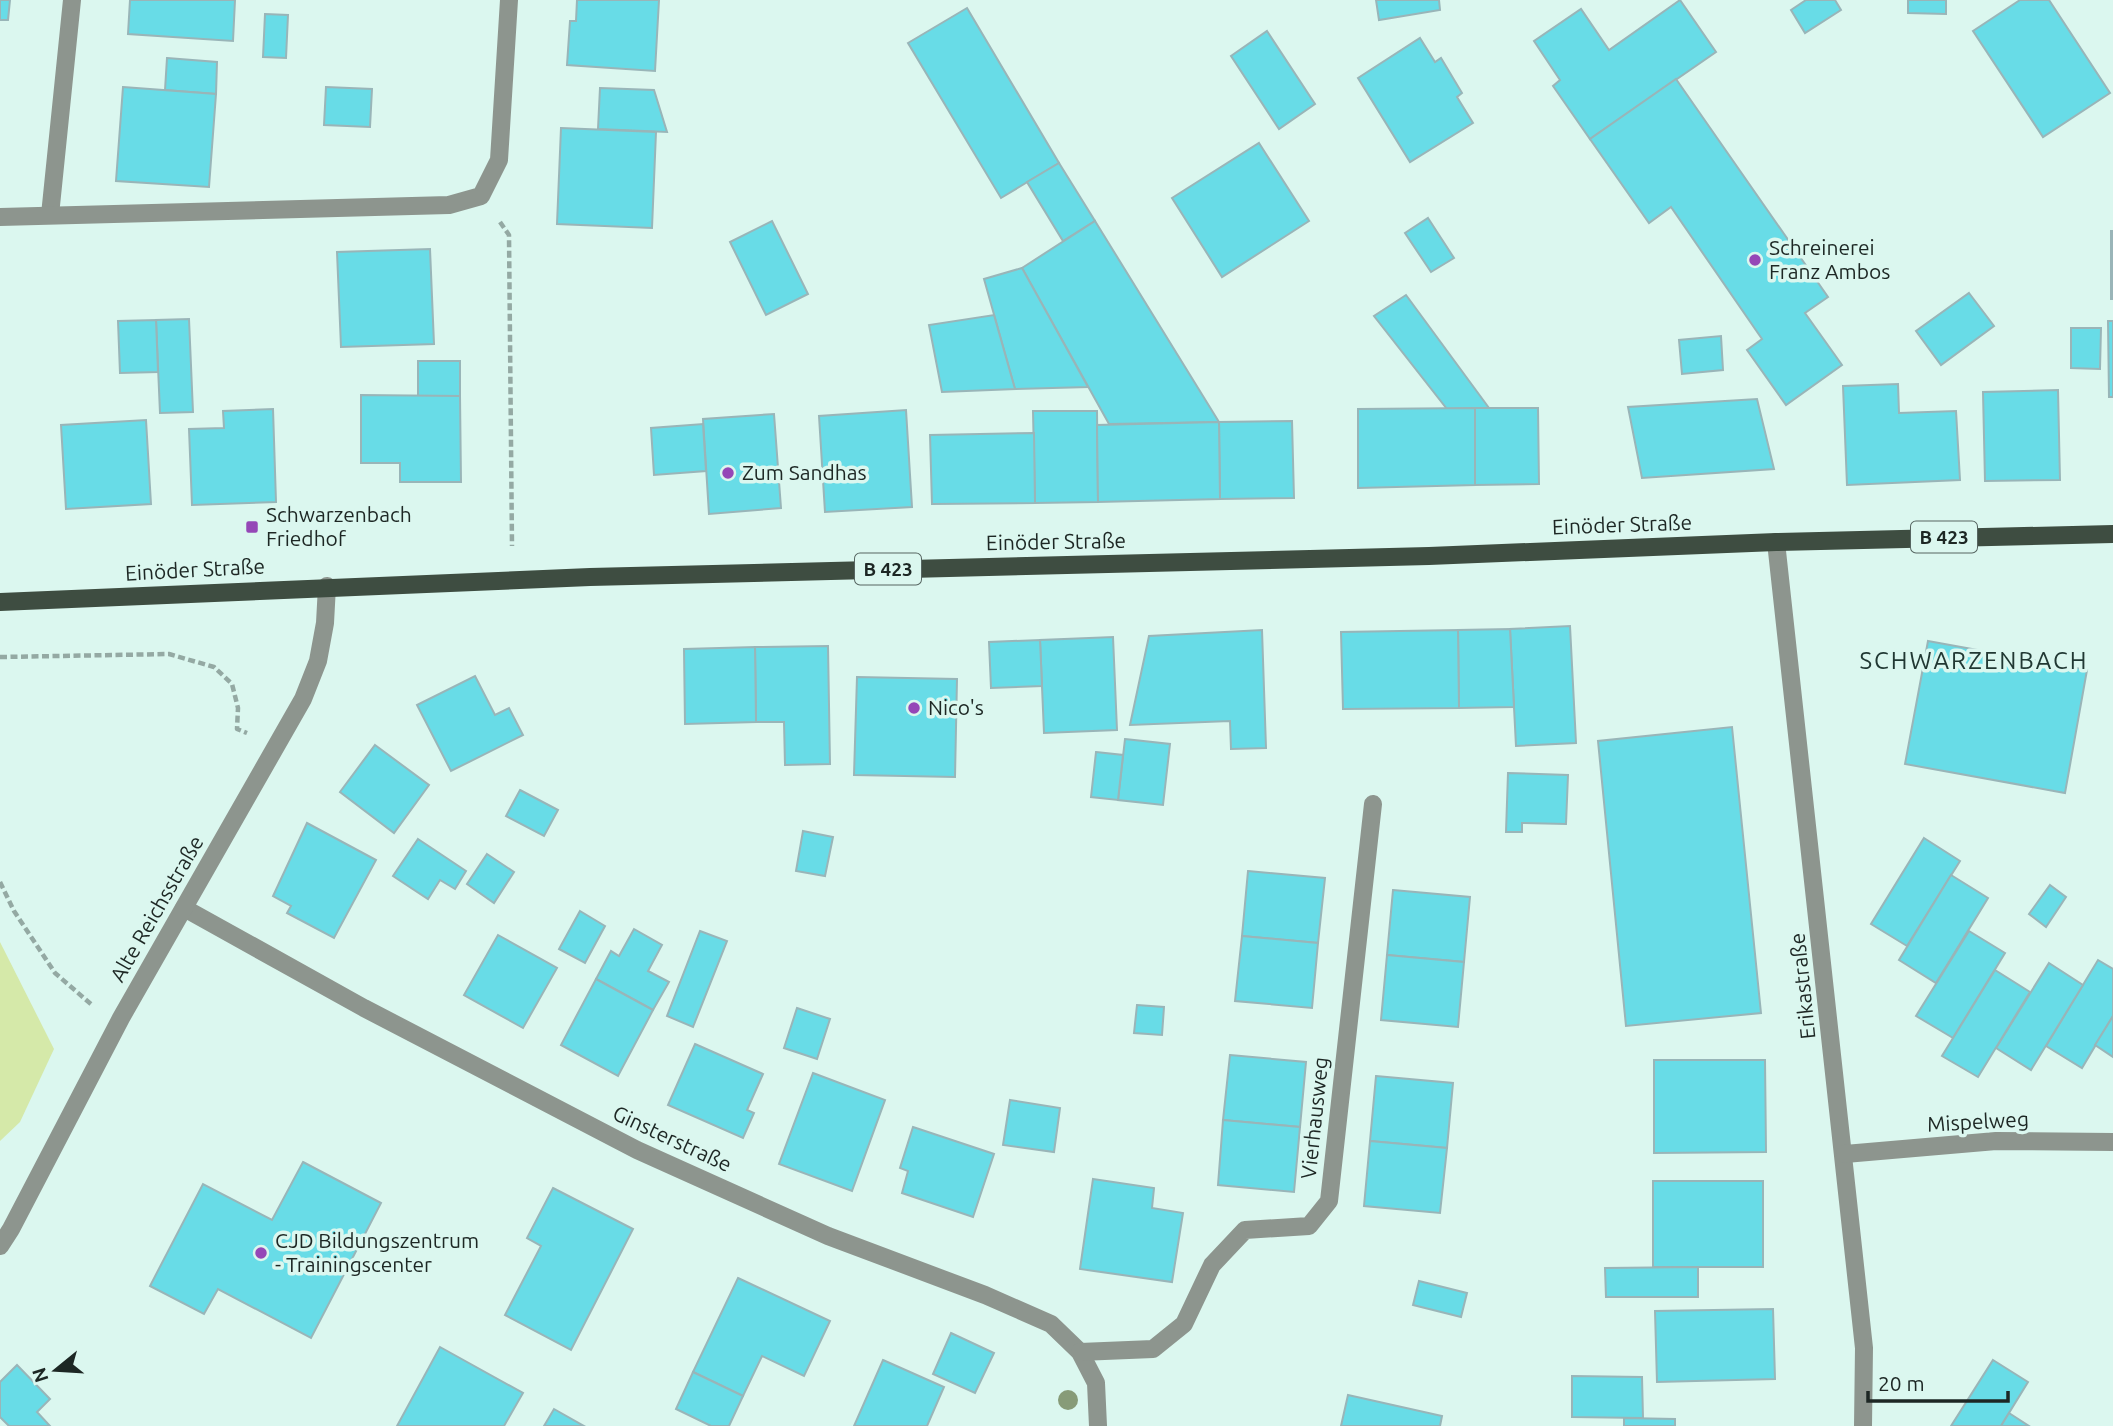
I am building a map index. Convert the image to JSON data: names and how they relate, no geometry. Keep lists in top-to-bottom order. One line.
{"streets":{"main road":["Einöder Straße","B 423"],"street":["Alte Reichsstraße","Erikastraße","Vierhausweg","Mispelweg","Ginsterstraße"]},"crossings":[["Einöder Straße","Alte Reichsstraße"],["Einöder Straße","Erikastraße"],["Alte Reichsstraße","Ginsterstraße"],["Erikastraße","Mispelweg"],["Vierhausweg","Ginsterstraße"]],"districts":["SCHWARZENBACH"],"places":{"other":["Schreinerei Franz Ambos","Zum Sandhas","Nico's","CJD Bildungszentrum - Trainingscenter"],"transit":["Schwarzenbach Friedhof"]},"scale_bar":"20 m","north":"left"}
